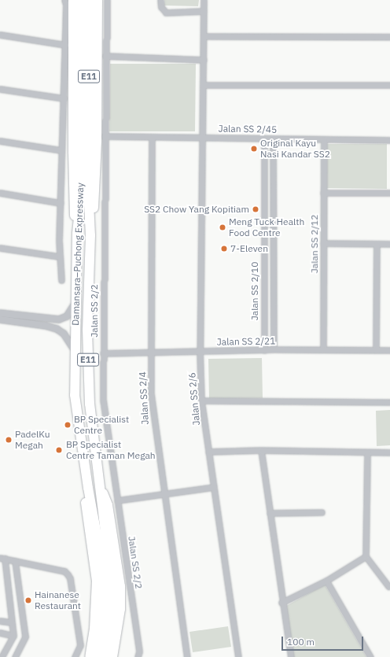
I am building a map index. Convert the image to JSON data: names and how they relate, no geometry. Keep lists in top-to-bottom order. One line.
{"streets":{"highway":["E11","Damansara–Puchong Expressway"],"street":["Jalan SS 2/45","Jalan SS 2/12","Jalan SS 2/10","Jalan SS 2/2","Jalan SS 2/21","Jalan SS 2/4","Jalan SS 2/6"]},"crossings":[["Jalan SS 2/45","Jalan SS 2/12"],["Jalan SS 2/45","Jalan SS 2/10"],["Jalan SS 2/45","Jalan SS 2/2"],["Jalan SS 2/45","Jalan SS 2/4"],["Jalan SS 2/45","Jalan SS 2/6"],["Jalan SS 2/12","Jalan SS 2/21"],["Jalan SS 2/10","Jalan SS 2/21"],["Jalan SS 2/2","Jalan SS 2/21"],["Jalan SS 2/21","Jalan SS 2/4"],["Jalan SS 2/21","Jalan SS 2/6"]],"places":["Original Kayu Nasi Kandar SS2","SS2 Chow Yang Kopitiam","Meng Tuck Health Food Centre","7-Eleven","BP Specialist Centre","PadelKu Megah","BP Specialist Centre Taman Megah","Hainanese Restaurant"],"scale_bar":"100 m"}
